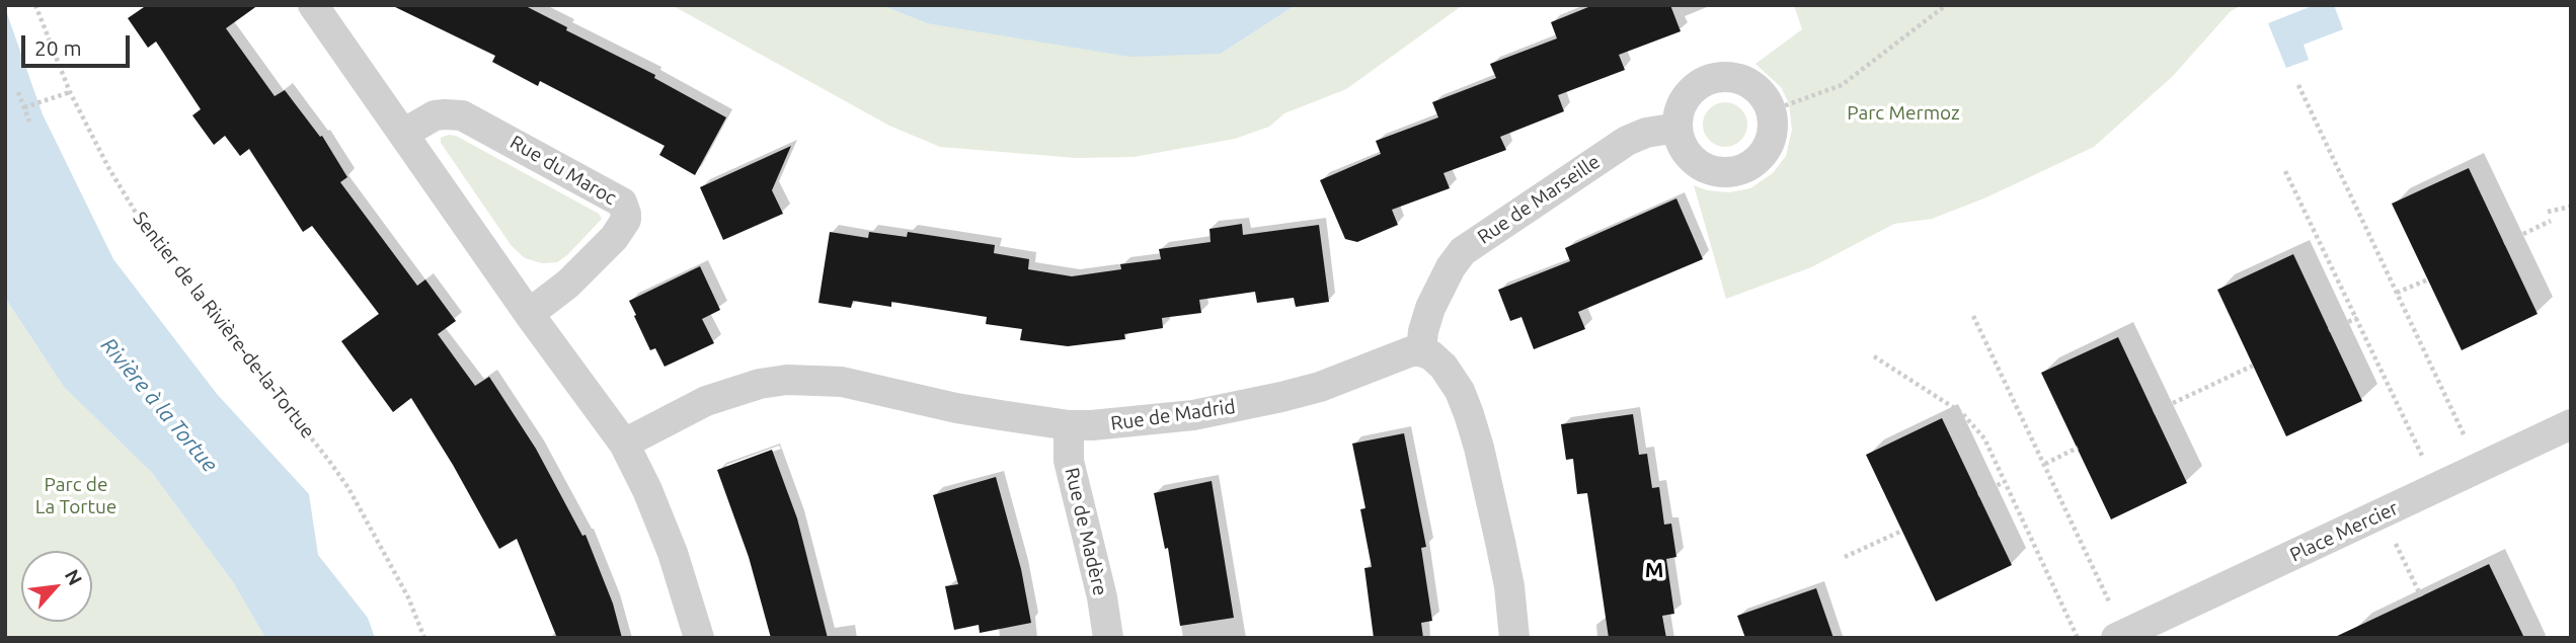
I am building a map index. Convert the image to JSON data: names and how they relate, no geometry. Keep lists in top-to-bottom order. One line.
{"streets":{"street":["Rue du Maroc","Rue de Marseille","Rue de Madrid","Rue de Madère","Place Mercier"],"path":["Sentier de la Rivière-de-la-Tortue"]},"crossings":[["Rue de Marseille","Rue de Madrid"],["Rue de Madrid","Rue de Madère"]],"districts":["M"],"water":["Rivière à la Tortue"],"parks":["Parc Mermoz","Parc de La Tortue"],"scale_bar":"20 m","north":"top right"}
